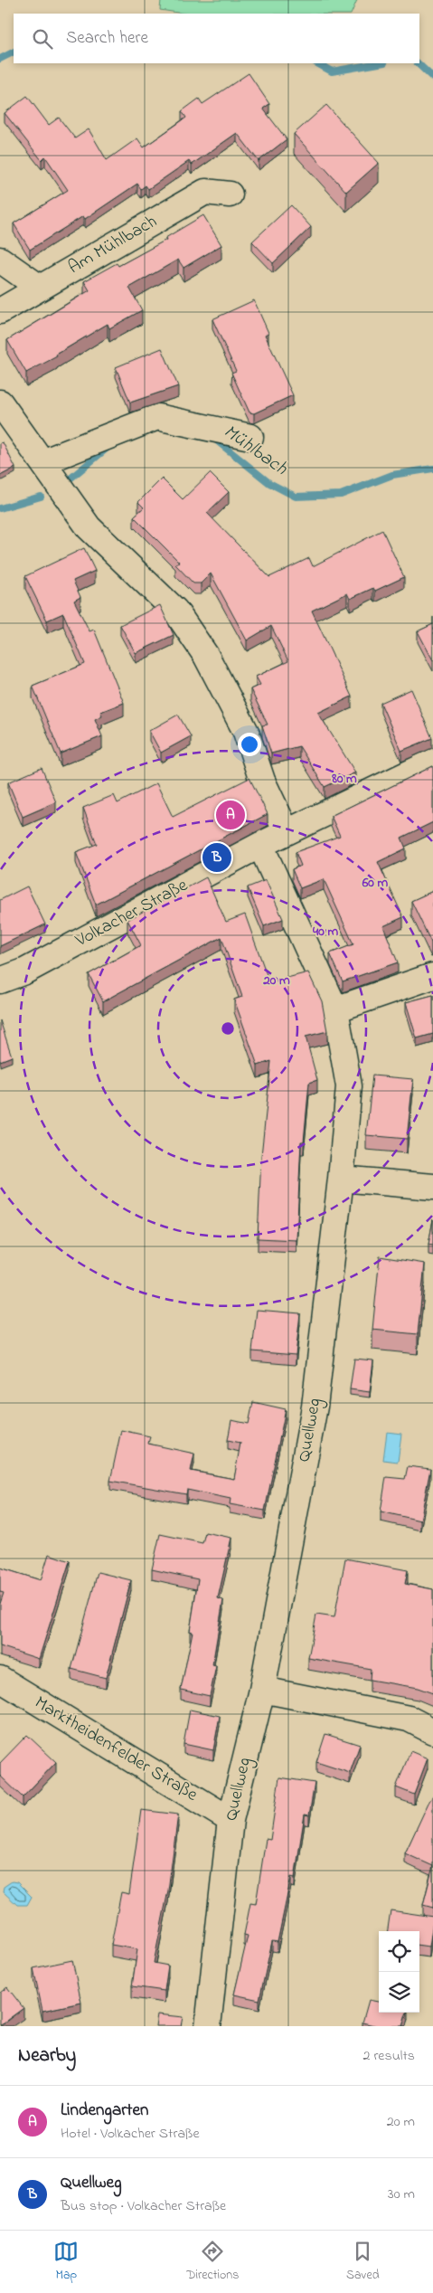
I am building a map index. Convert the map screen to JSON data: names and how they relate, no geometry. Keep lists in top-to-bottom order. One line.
{"streets":{"street":["Am Mühlbach","Volkacher Straße","Quellweg","Marktheidenfelder Straße"]},"crossings":[["Volkacher Straße","Quellweg"],["Quellweg","Marktheidenfelder Straße"]],"water":["Mühlbach"],"page":{"search":"Search here","pins":["A","B"],"heading":["Nearby","2 results"],"list":[{"mark":"A","name":"Lindengarten","note":"Hotel · Volkacher Straße","value":"20 m"},{"mark":"B","name":"Quellweg","note":"Bus stop · Volkacher Straße","value":"30 m"}],"nav":["Map","Directions","Saved"]},"rings":["80 m","60 m","40 m","20 m"]}
